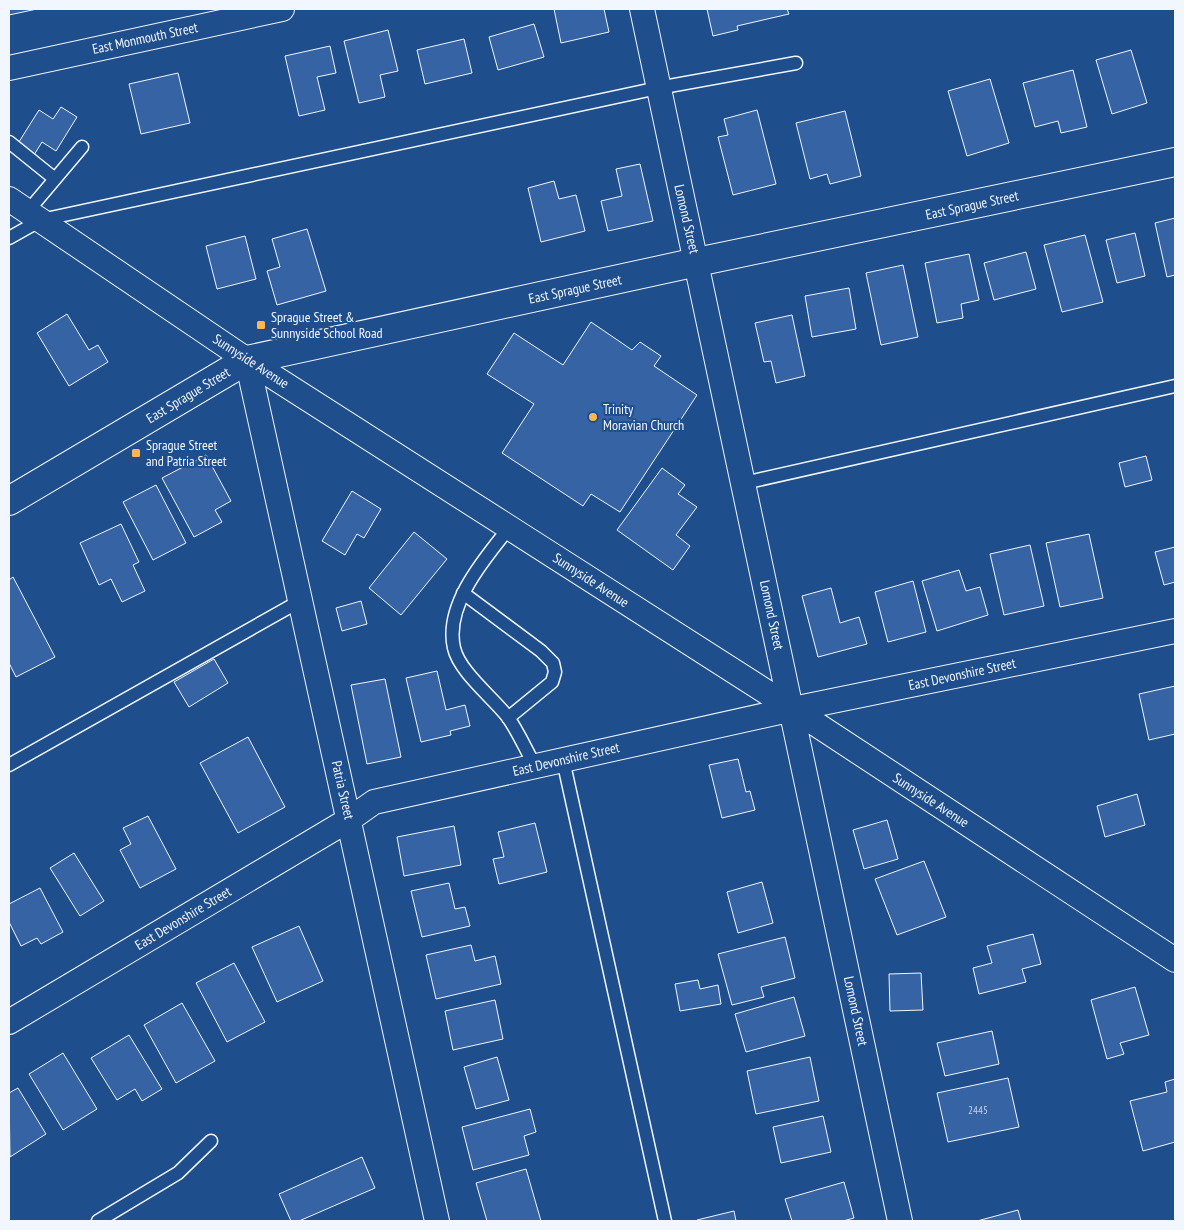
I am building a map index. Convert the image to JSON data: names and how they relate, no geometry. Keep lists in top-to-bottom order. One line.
{"streets":{"main road":["East Sprague Street"],"street":["East Monmouth Street","Lomond Street","Sunnyside Avenue","East Devonshire Street","Patria Street"]},"crossings":[["East Sprague Street","Lomond Street"],["East Sprague Street","Sunnyside Avenue"],["East Sprague Street","Patria Street"],["Lomond Street","Sunnyside Avenue"],["Lomond Street","East Devonshire Street"],["Sunnyside Avenue","East Devonshire Street"],["Sunnyside Avenue","Patria Street"],["East Devonshire Street","Patria Street"]],"places":{"transit":["Sprague Street & Sunnyside School Road","Sprague Street and Patria Street"],"other":["Trinity Moravian Church"]},"house_numbers":["2445"]}
